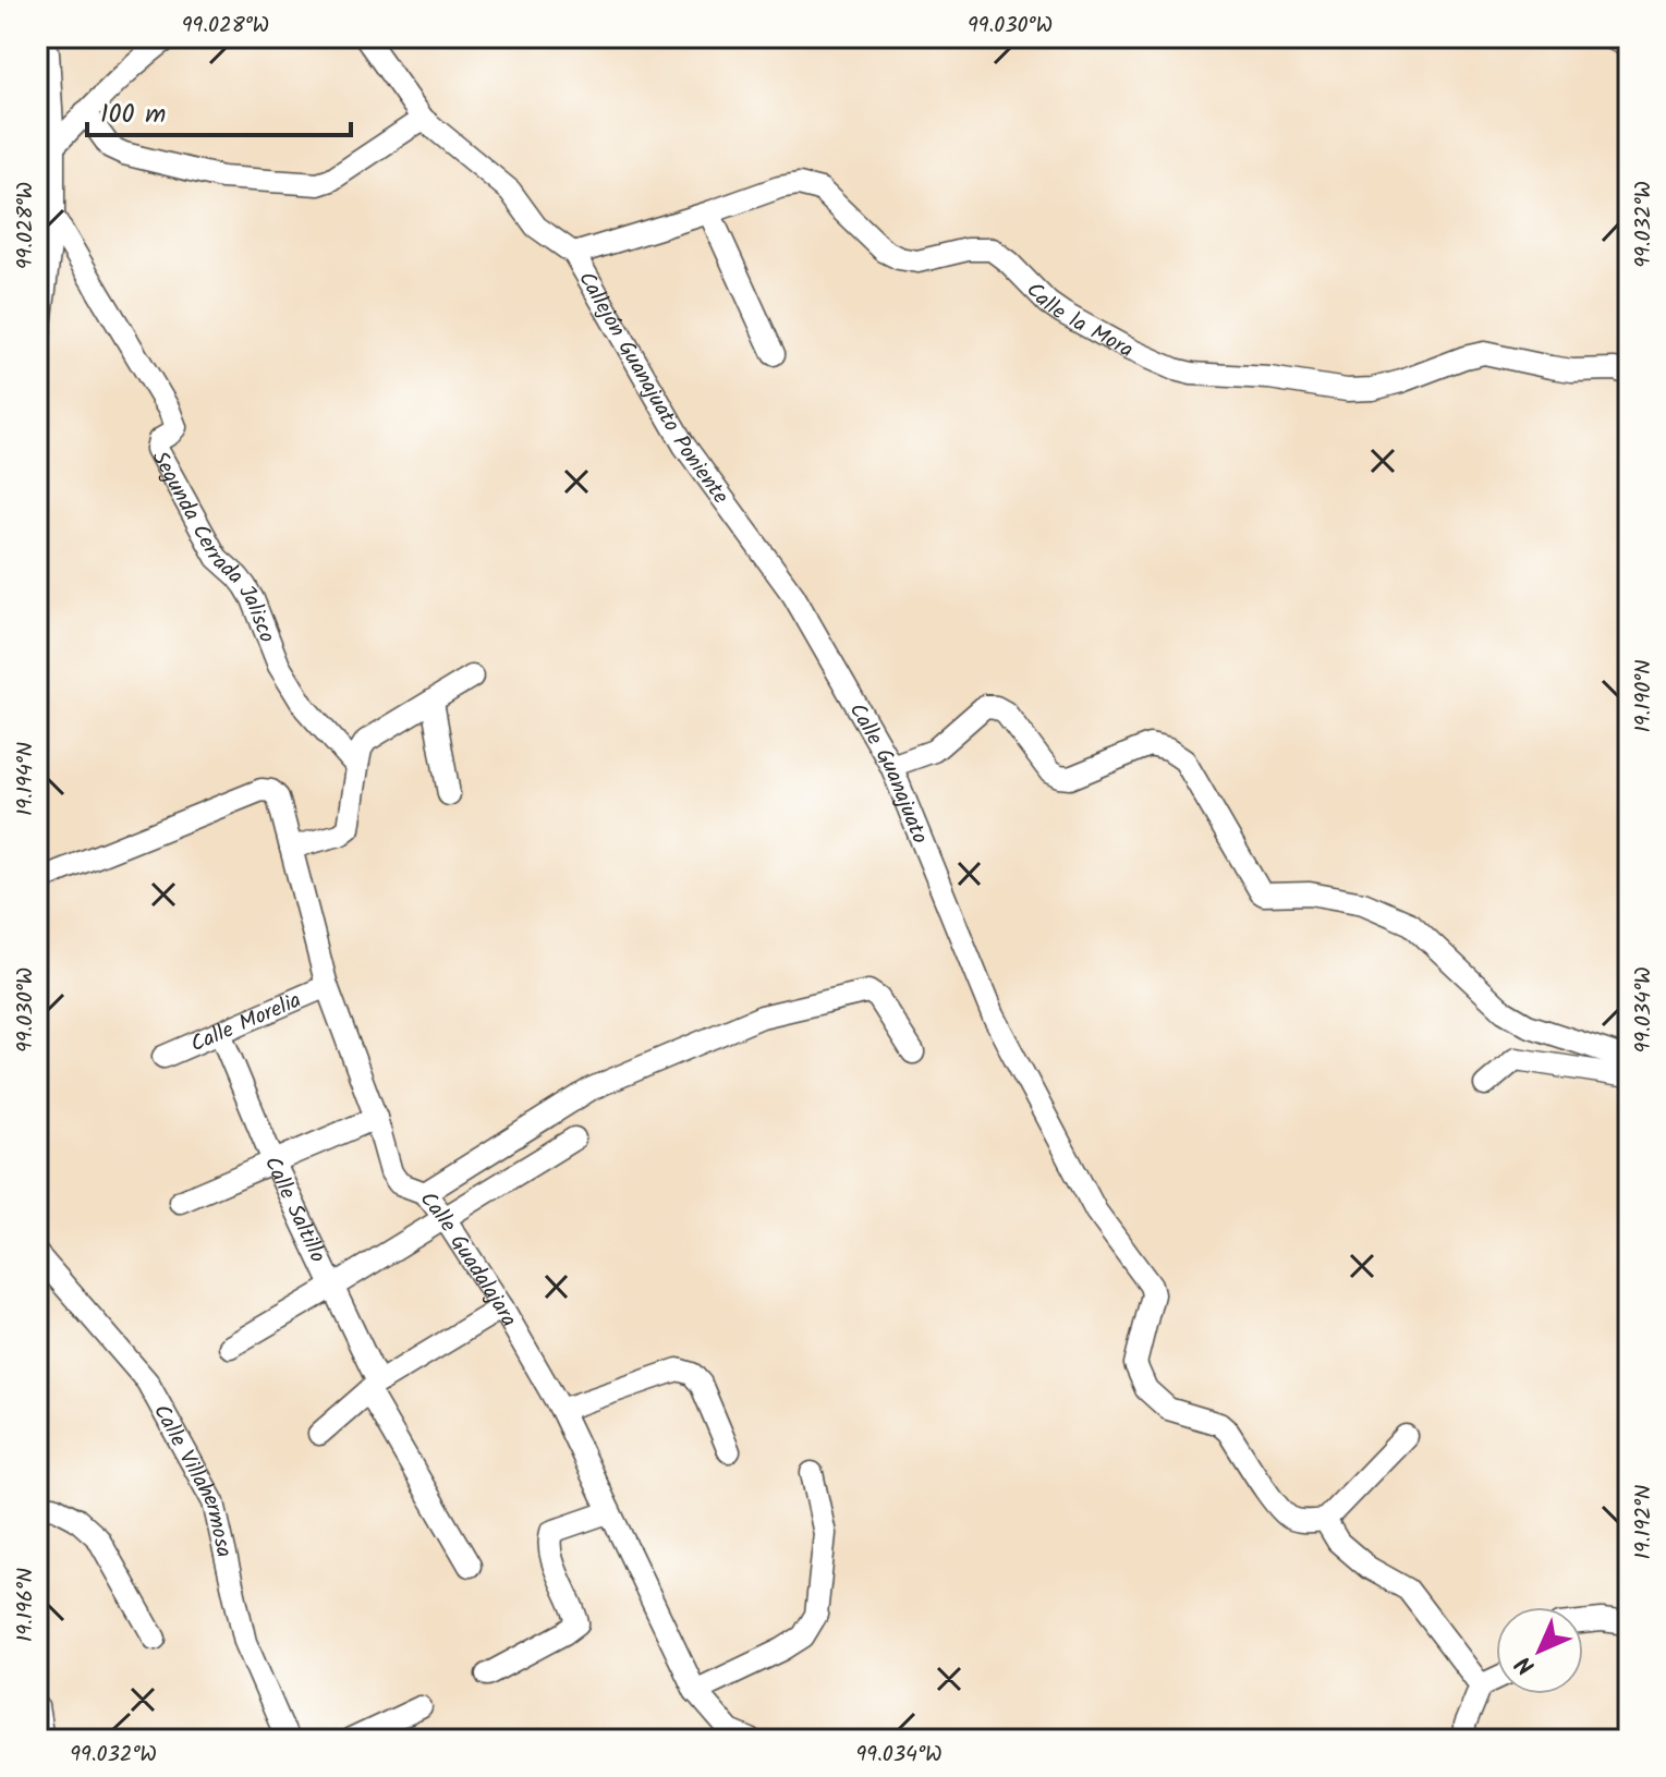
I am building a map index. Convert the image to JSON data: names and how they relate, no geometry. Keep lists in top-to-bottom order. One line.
{"streets":{"street":["Calle la Mora","Callejón Guanajuato Poniente","Segunda Cerrada Jalisco","Calle Guanajuato","Calle Morelia","Calle Saltillo","Calle Guadalajara","Calle Villahermosa"]},"crossings":[["Calle la Mora","Callejón Guanajuato Poniente"],["Callejón Guanajuato Poniente","Calle Guanajuato"],["Calle Morelia","Calle Saltillo"],["Calle Morelia","Calle Guadalajara"]],"scale_bar":"100 m","north":"bottom left","coordinates":["99.028°W","99.030°W","99.032°W","19.190°N","19.194°N","99.034°W","19.192°N","19.196°N"]}
